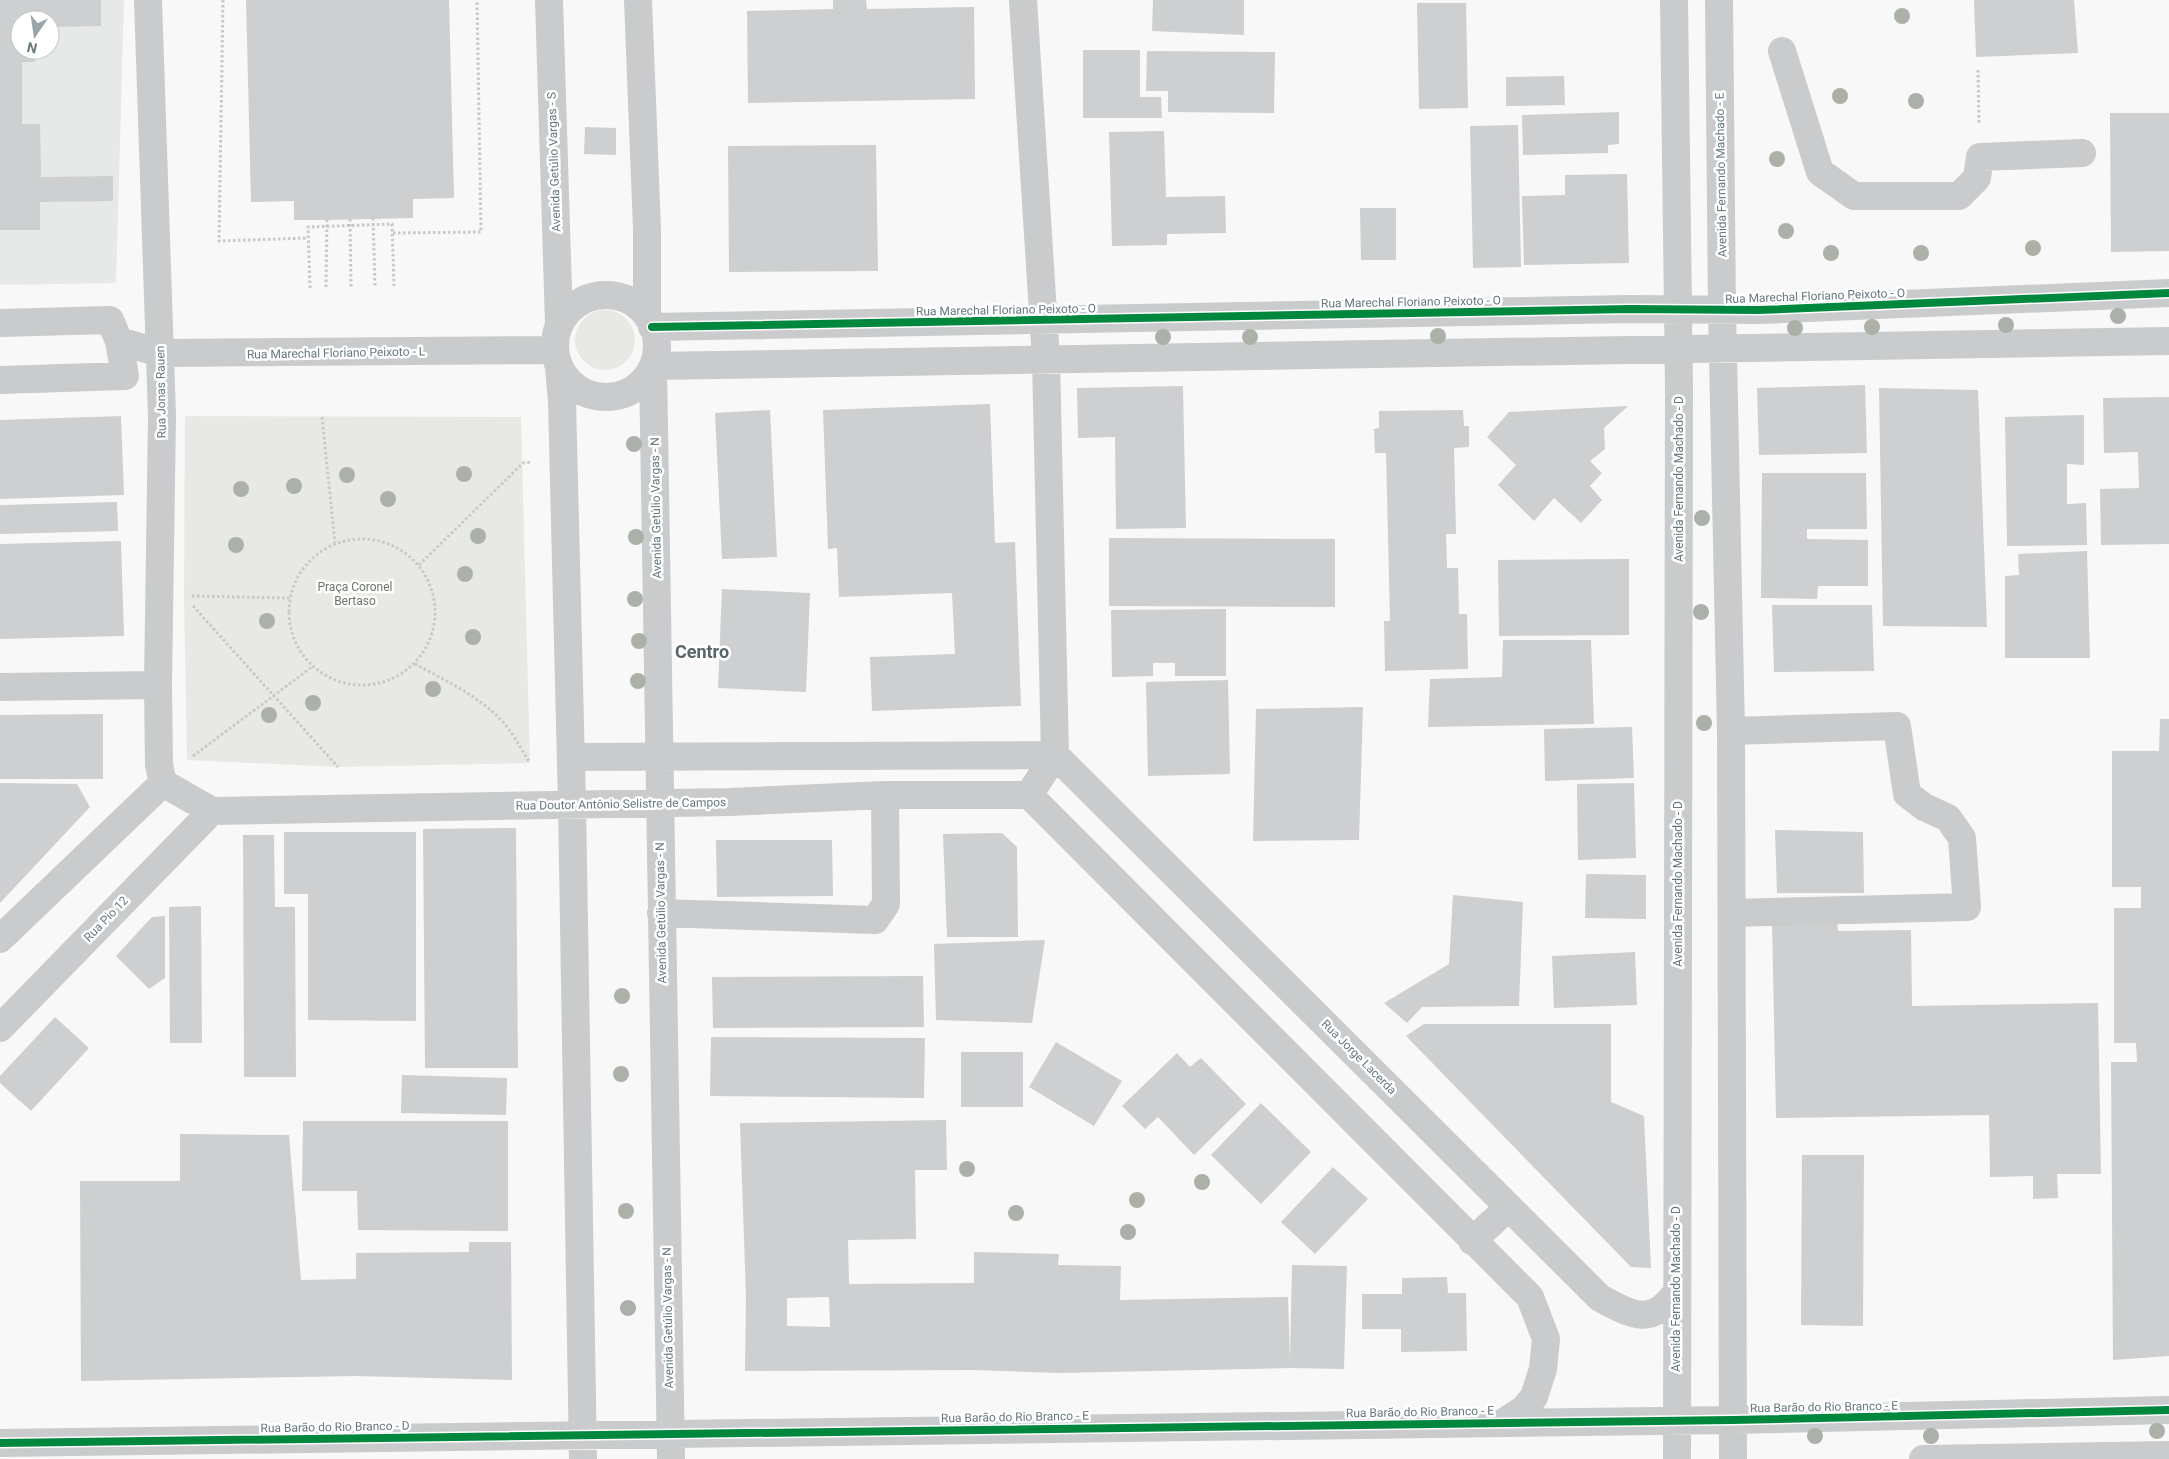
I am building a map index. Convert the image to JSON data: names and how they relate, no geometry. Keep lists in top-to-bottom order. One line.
{"streets":{"street":["Avenida Getúlio Vargas - S","Avenida Fernando Machado - E","Rua Marechal Floriano Peixoto - O","Rua Marechal Floriano Peixoto - L","Rua Jonas Rauen","Avenida Fernando Machado - D","Avenida Getúlio Vargas - N","Rua Doutor Antônio Selistre de Campos","Rua Pio 12","Rua Jorge Lacerda","Rua Barão do Rio Branco - E","Rua Barão do Rio Branco - D"]},"crossings":[["Avenida Getúlio Vargas - S","Rua Marechal Floriano Peixoto - O"],["Avenida Getúlio Vargas - S","Rua Marechal Floriano Peixoto - L"],["Avenida Getúlio Vargas - S","Avenida Getúlio Vargas - N"],["Avenida Fernando Machado - E","Rua Marechal Floriano Peixoto - O"],["Rua Marechal Floriano Peixoto - O","Rua Marechal Floriano Peixoto - L"],["Rua Marechal Floriano Peixoto - O","Avenida Fernando Machado - D"],["Rua Marechal Floriano Peixoto - O","Avenida Getúlio Vargas - N"],["Rua Marechal Floriano Peixoto - L","Rua Jonas Rauen"],["Rua Marechal Floriano Peixoto - L","Avenida Getúlio Vargas - N"],["Avenida Fernando Machado - D","Rua Jorge Lacerda"],["Avenida Fernando Machado - D","Rua Barão do Rio Branco - E"],["Avenida Getúlio Vargas - N","Rua Doutor Antônio Selistre de Campos"],["Avenida Getúlio Vargas - N","Rua Barão do Rio Branco - E"],["Avenida Getúlio Vargas - N","Rua Barão do Rio Branco - D"],["Rua Doutor Antônio Selistre de Campos","Rua Pio 12"],["Rua Barão do Rio Branco - E","Rua Barão do Rio Branco - D"]],"districts":["Centro"],"parks":["Praça Coronel Bertaso"],"north":"bottom"}
